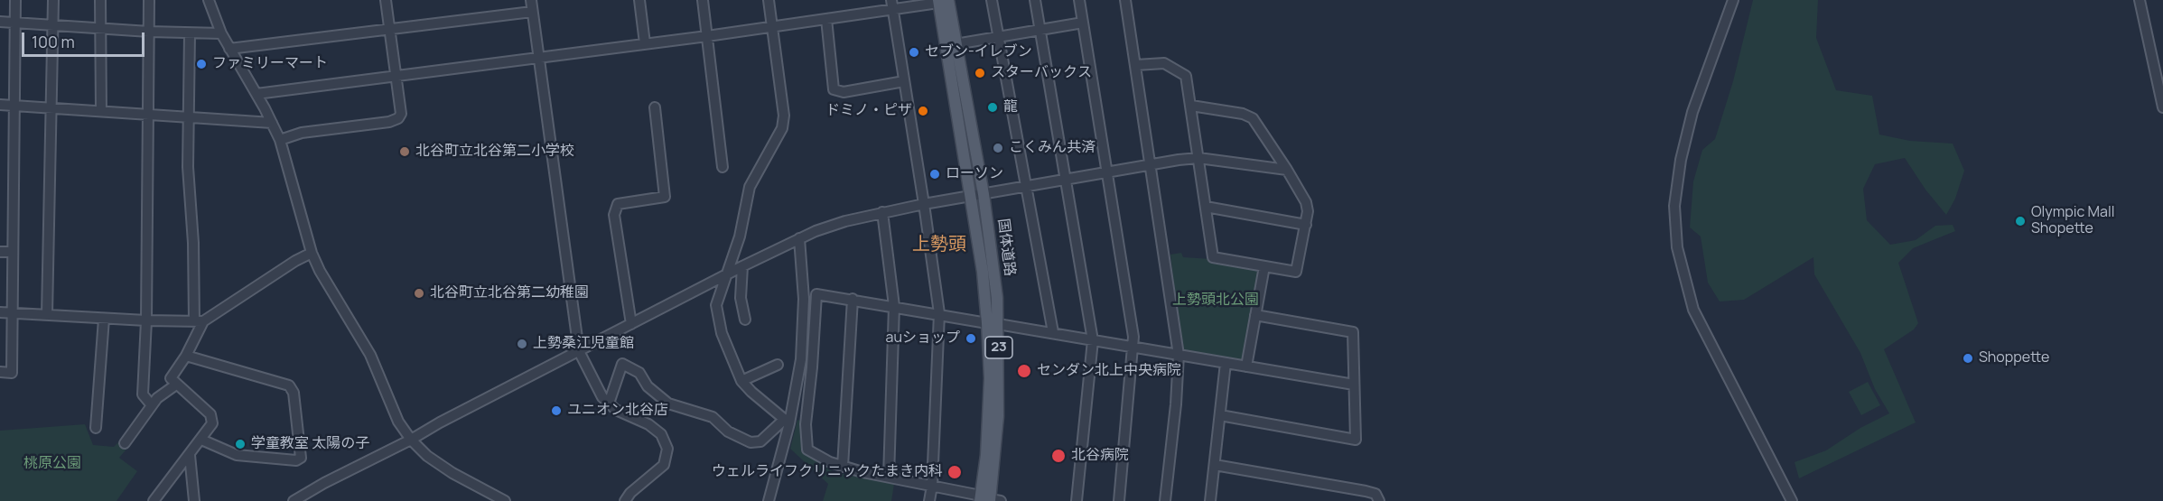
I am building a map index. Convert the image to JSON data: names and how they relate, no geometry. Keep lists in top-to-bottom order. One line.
{"streets":{"main road":["国体道路","23"]},"districts":["上勢頭"],"parks":["上勢頭北公園","桃原公園"],"places":["セブン-イレブン","ファミリーマート","スターバックス","龍","ドミノ・ピザ","こくみん共済","北谷町立北谷第二小学校","ローソン","Olympic Mall Shopette","北谷町立北谷第二幼稚園","auショップ","上勢桑江児童館","Shoppette","センダン北上中央病院","ユニオン北谷店","学童教室 太陽の子","北谷病院","ウェルライフクリニックたまき内科"],"scale_bar":"100 m"}
